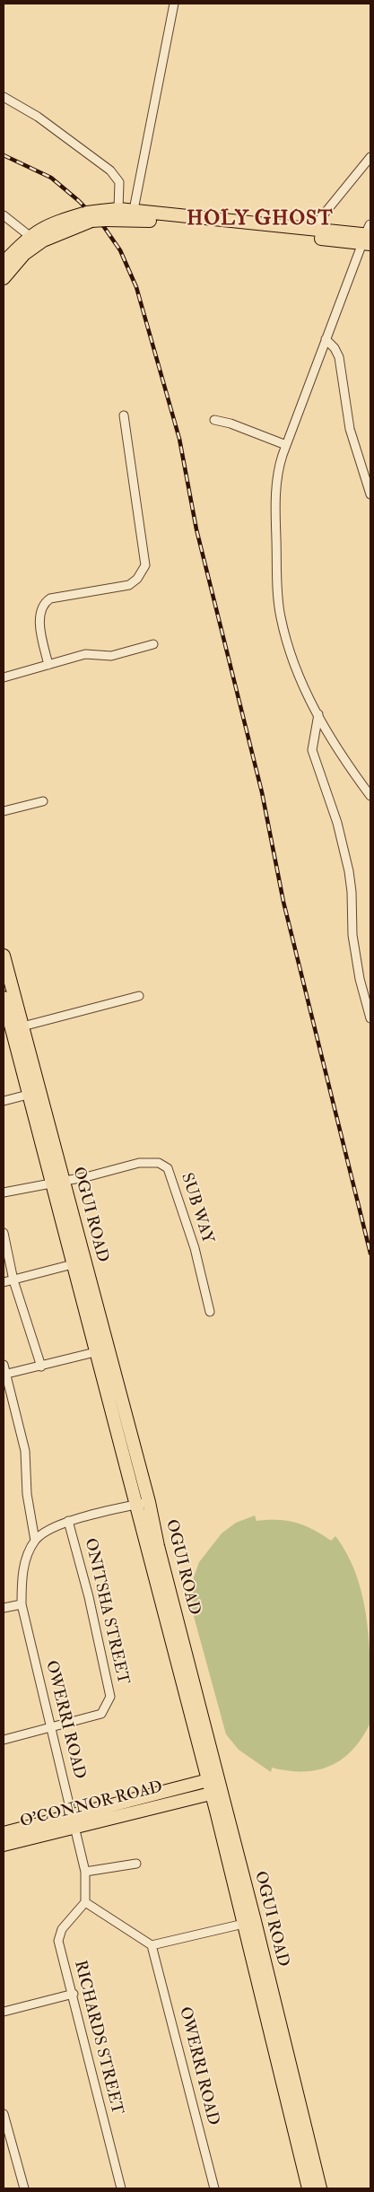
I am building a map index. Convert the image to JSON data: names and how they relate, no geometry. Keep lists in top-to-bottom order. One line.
{"streets":{"main road":["OGUI ROAD","O'CONNOR ROAD"],"street":["SUB WAY","ONITSHA STREET","OWERRI ROAD","RICHARDS STREET"]},"crossings":[["SUB WAY","OGUI ROAD"],["ONITSHA STREET","OWERRI ROAD"],["OWERRI ROAD","O'CONNOR ROAD"],["OWERRI ROAD","RICHARDS STREET"]],"districts":["HOLY GHOST"]}
